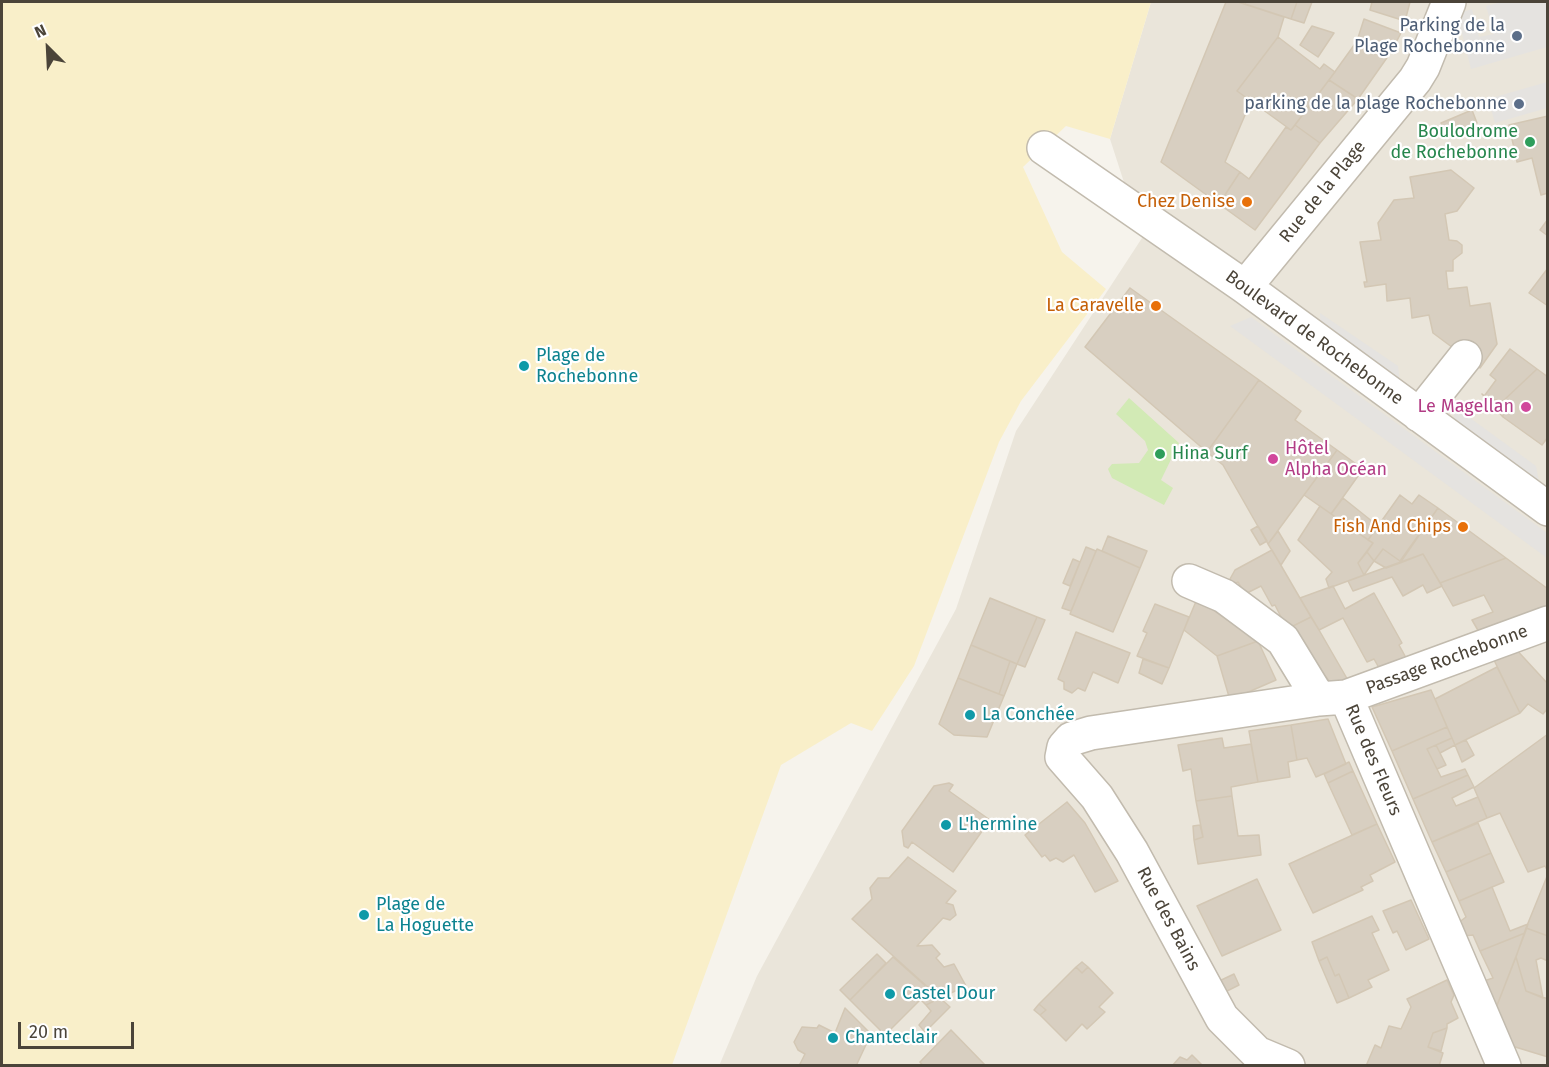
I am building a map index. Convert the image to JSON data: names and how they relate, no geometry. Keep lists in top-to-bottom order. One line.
{"streets":{"street":["Rue de la Plage","Boulevard de Rochebonne","Passage Rochebonne","Rue des Fleurs","Rue des Bains"]},"crossings":[["Rue de la Plage","Boulevard de Rochebonne"],["Passage Rochebonne","Rue des Fleurs"],["Rue des Fleurs","Rue des Bains"]],"places":["Parking de la Plage Rochebonne","parking de la plage Rochebonne","Boulodrome de Rochebonne","Chez Denise","La Caravelle","Plage de Rochebonne","Le Magellan","Hina Surf","Hôtel Alpha Océan","Fish And Chips","La Conchée","L'hermine","Plage de La Hoguette","Castel Dour","Chanteclair"],"scale_bar":"20 m","north":"top left"}
